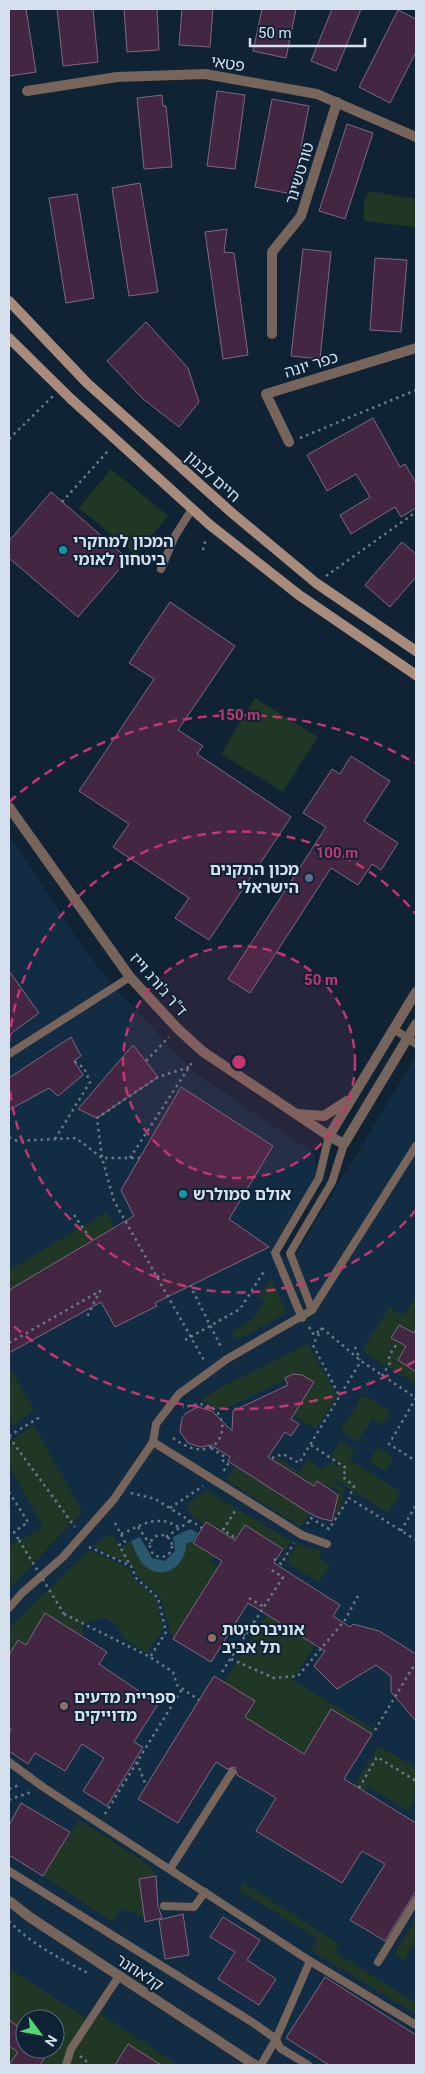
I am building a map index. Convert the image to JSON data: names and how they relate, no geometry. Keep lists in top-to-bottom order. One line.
{"streets":{"main road":["חיים לבנון"],"street":["פטאי","טורטשינר","כפר יונה","ד\"ר ג'ורג וייז","קלאוזנר"]},"crossings":[["פטאי","טורטשינר"]],"places":["המכון למחקרי ביטחון לאומי","מכון התקנים הישראלי","אולם סמולרש","אוניברסיטת תל אביב","ספריית מדעים מדוייקים"],"scale_bar":"50 m","north":"bottom right","rings":["150 m","100 m","50 m"]}
